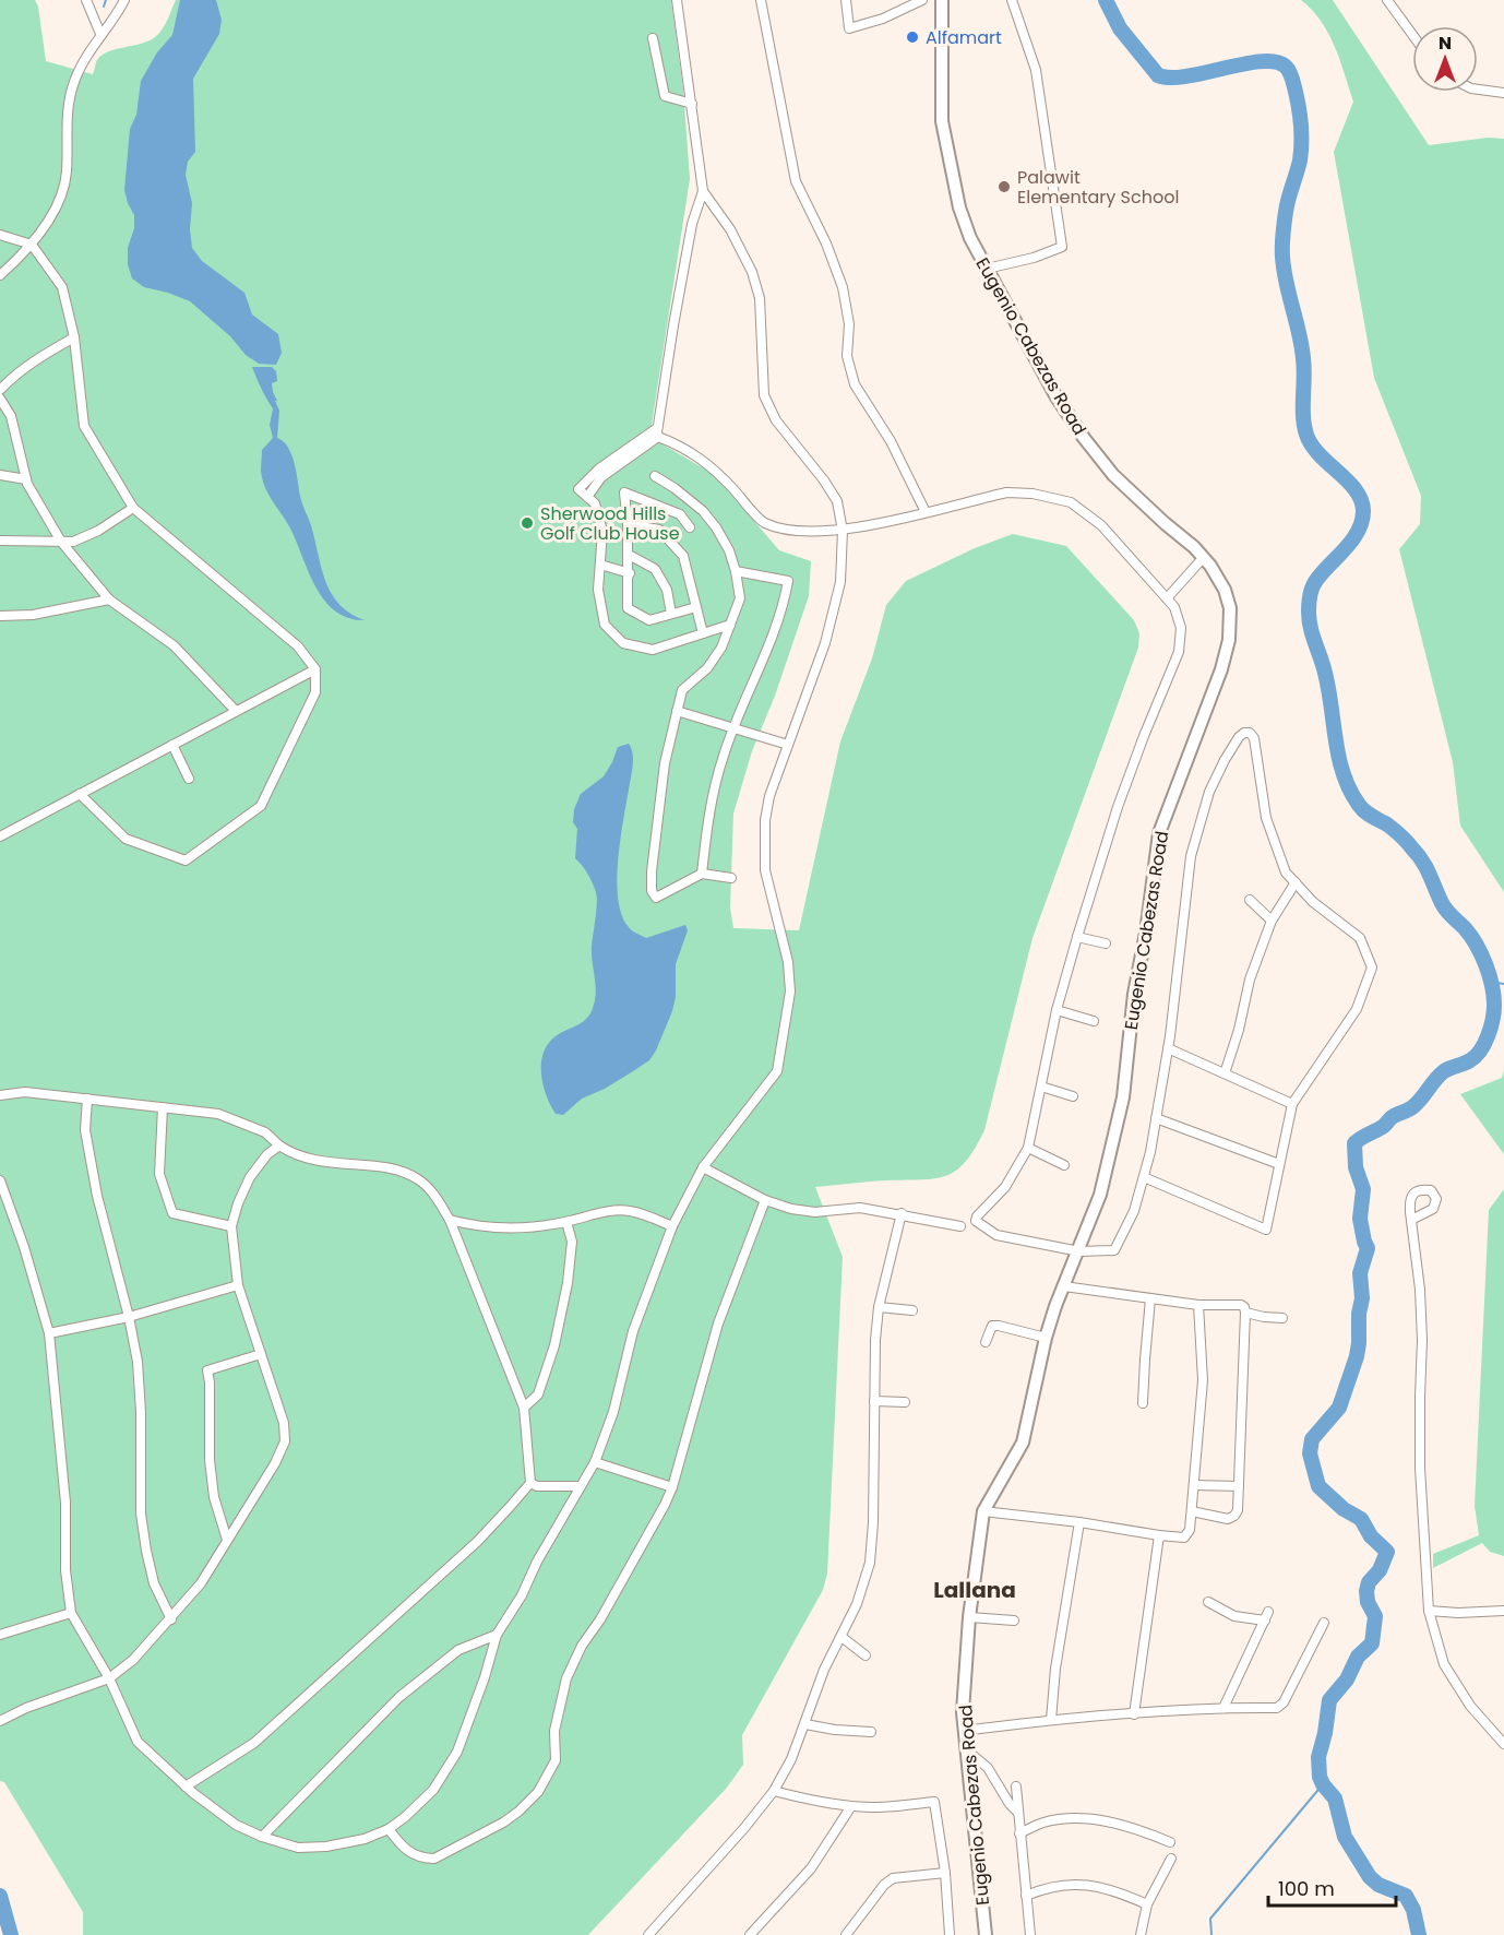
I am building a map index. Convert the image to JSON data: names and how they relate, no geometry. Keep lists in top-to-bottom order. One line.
{"streets":{"street":["Eugenio Cabezas Road"]},"districts":["Lallana"],"places":["Alfamart","Palawit Elementary School","Sherwood Hills Golf Club House"],"scale_bar":"100 m","north":"top"}
